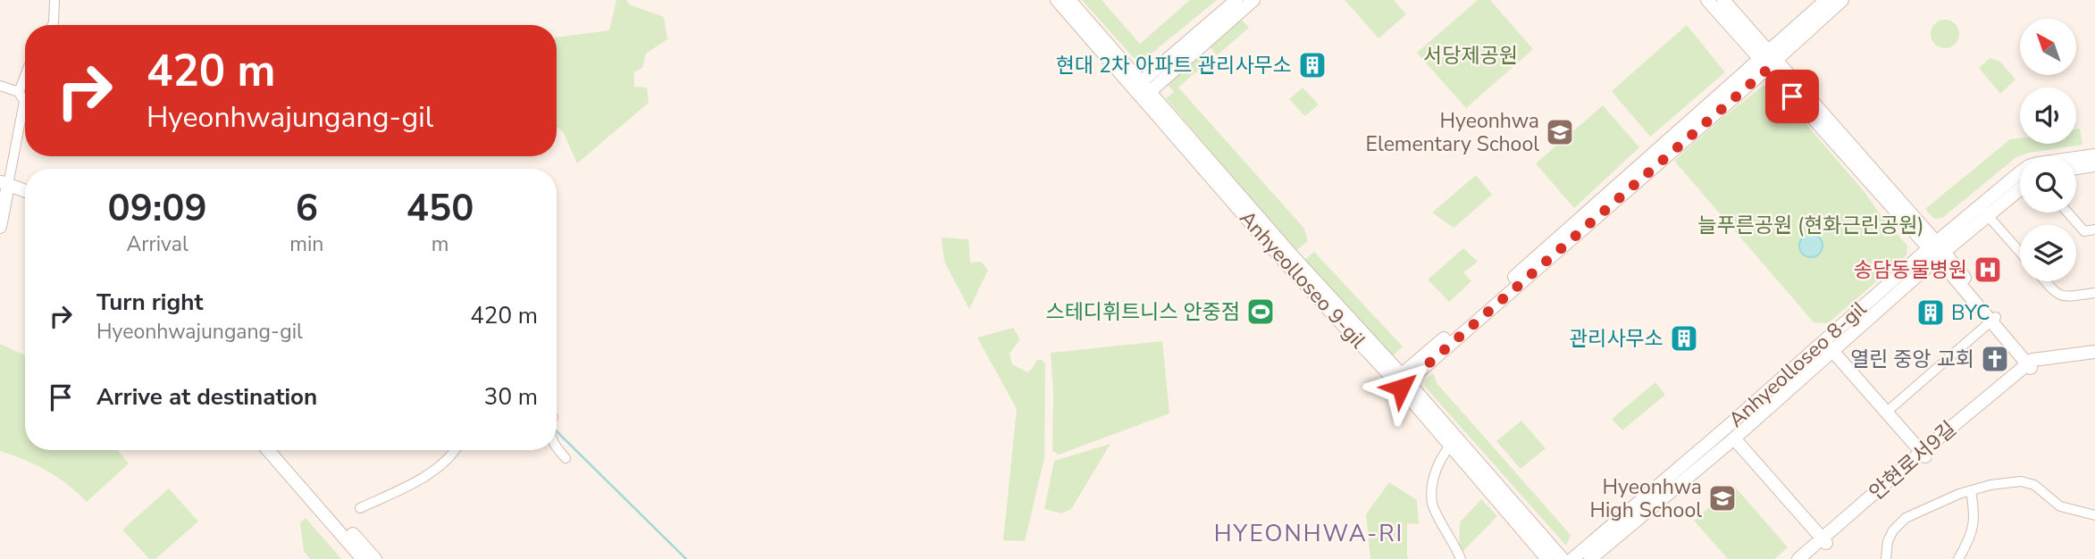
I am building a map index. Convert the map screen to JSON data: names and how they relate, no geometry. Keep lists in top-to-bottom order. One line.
{"streets":{"street":["Anhyeolloseo 9-gil","Anhyeolloseo 8-gil","안현로서9길"]},"crossings":[["Anhyeolloseo 8-gil","안현로서9길"]],"districts":["HYEONHWA-RI"],"parks":["서당제공원","늘푸른공원 (현화근린공원)"],"places":{"building":["현대 2차 아파트 관리사무소","BYC","관리사무소"],"school or university":["Hyeonhwa Elementary School","Hyeonhwa High School"],"hospital":["송담동물병원"],"sports":["스테디휘트니스 안중점"],"church":["열린 중앙 교회"]},"north":"top left","page":{"turn":["420 m","Hyeonhwajungang-gil"],"eta":["09:09","Arrival","6","min","450","m"],"list":[{"name":"Turn right","note":"Hyeonhwajungang-gil","value":"420 m"},{"name":"Arrive at destination","value":"30 m"}]}}
